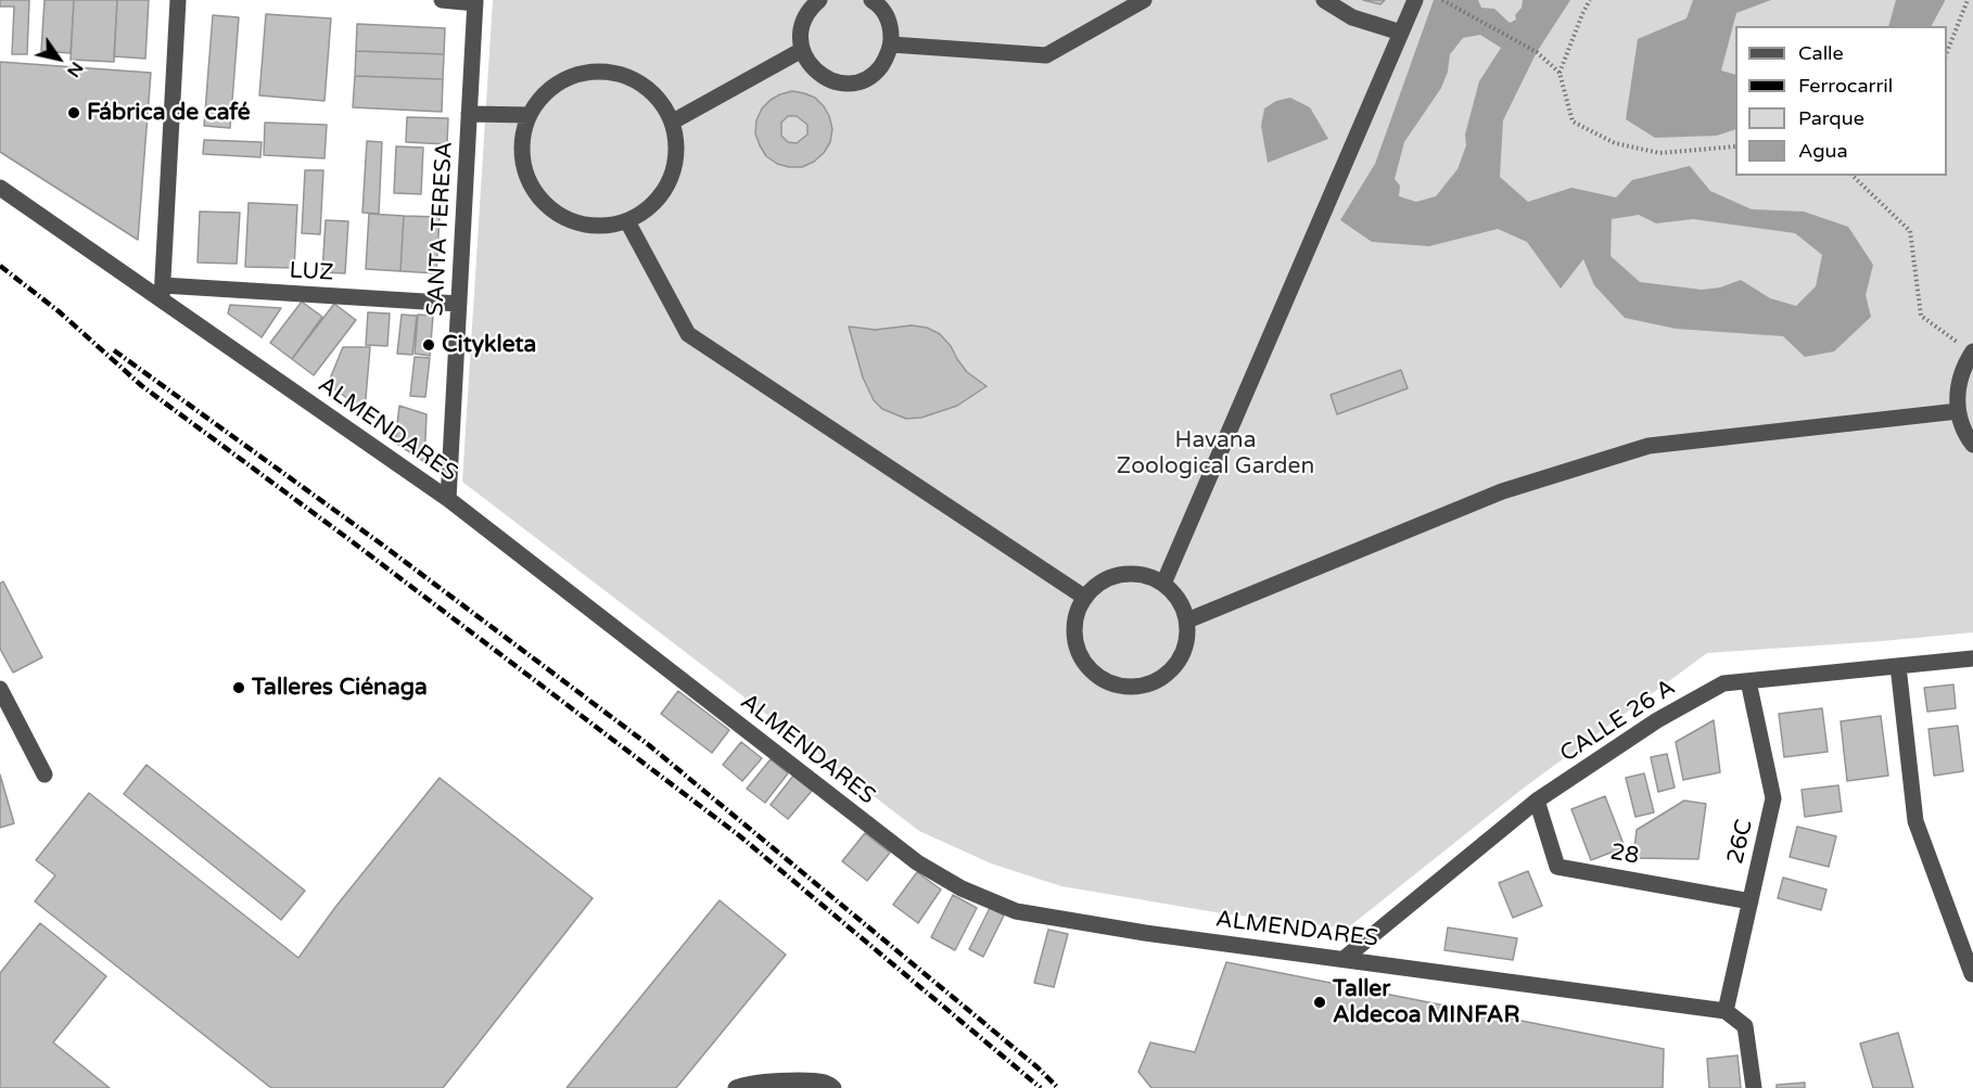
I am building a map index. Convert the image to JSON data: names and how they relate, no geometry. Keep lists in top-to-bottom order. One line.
{"streets":{"street":["SANTA TERESA","LUZ","ALMENDARES","CALLE 26 A","26C","28"]},"crossings":[["SANTA TERESA","LUZ"],["SANTA TERESA","ALMENDARES"],["LUZ","ALMENDARES"],["ALMENDARES","CALLE 26 A"],["ALMENDARES","26C"],["CALLE 26 A","26C"],["CALLE 26 A","28"],["26C","28"]],"parks":["Havana Zoological Garden"],"places":["Fábrica de café","Citykleta","Talleres Ciénaga","Taller Aldecoa MINFAR"],"legend":["Calle","Ferrocarril","Parque","Agua"],"north":"bottom right"}
